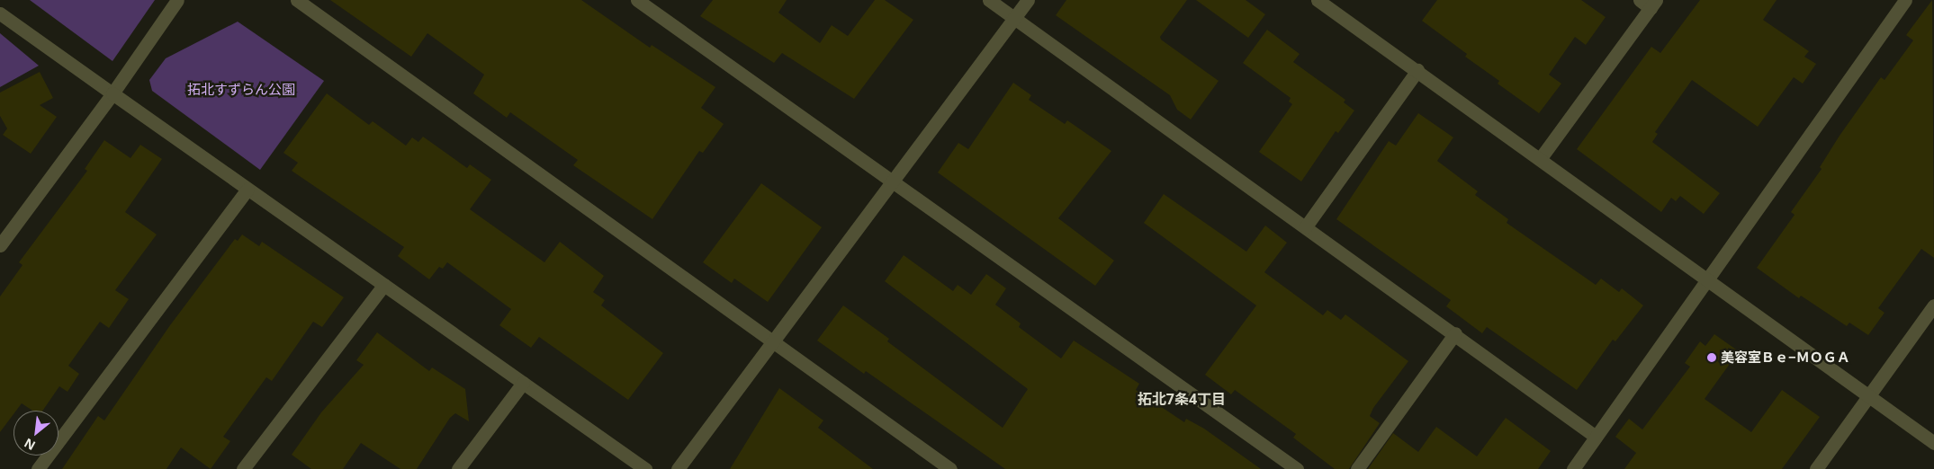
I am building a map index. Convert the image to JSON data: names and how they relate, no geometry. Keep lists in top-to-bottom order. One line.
{"districts":["拓北7条4丁目"],"parks":["拓北すずらん公園"],"places":["美容室Ｂｅ−ＭＯＧＡ"],"north":"bottom left"}
